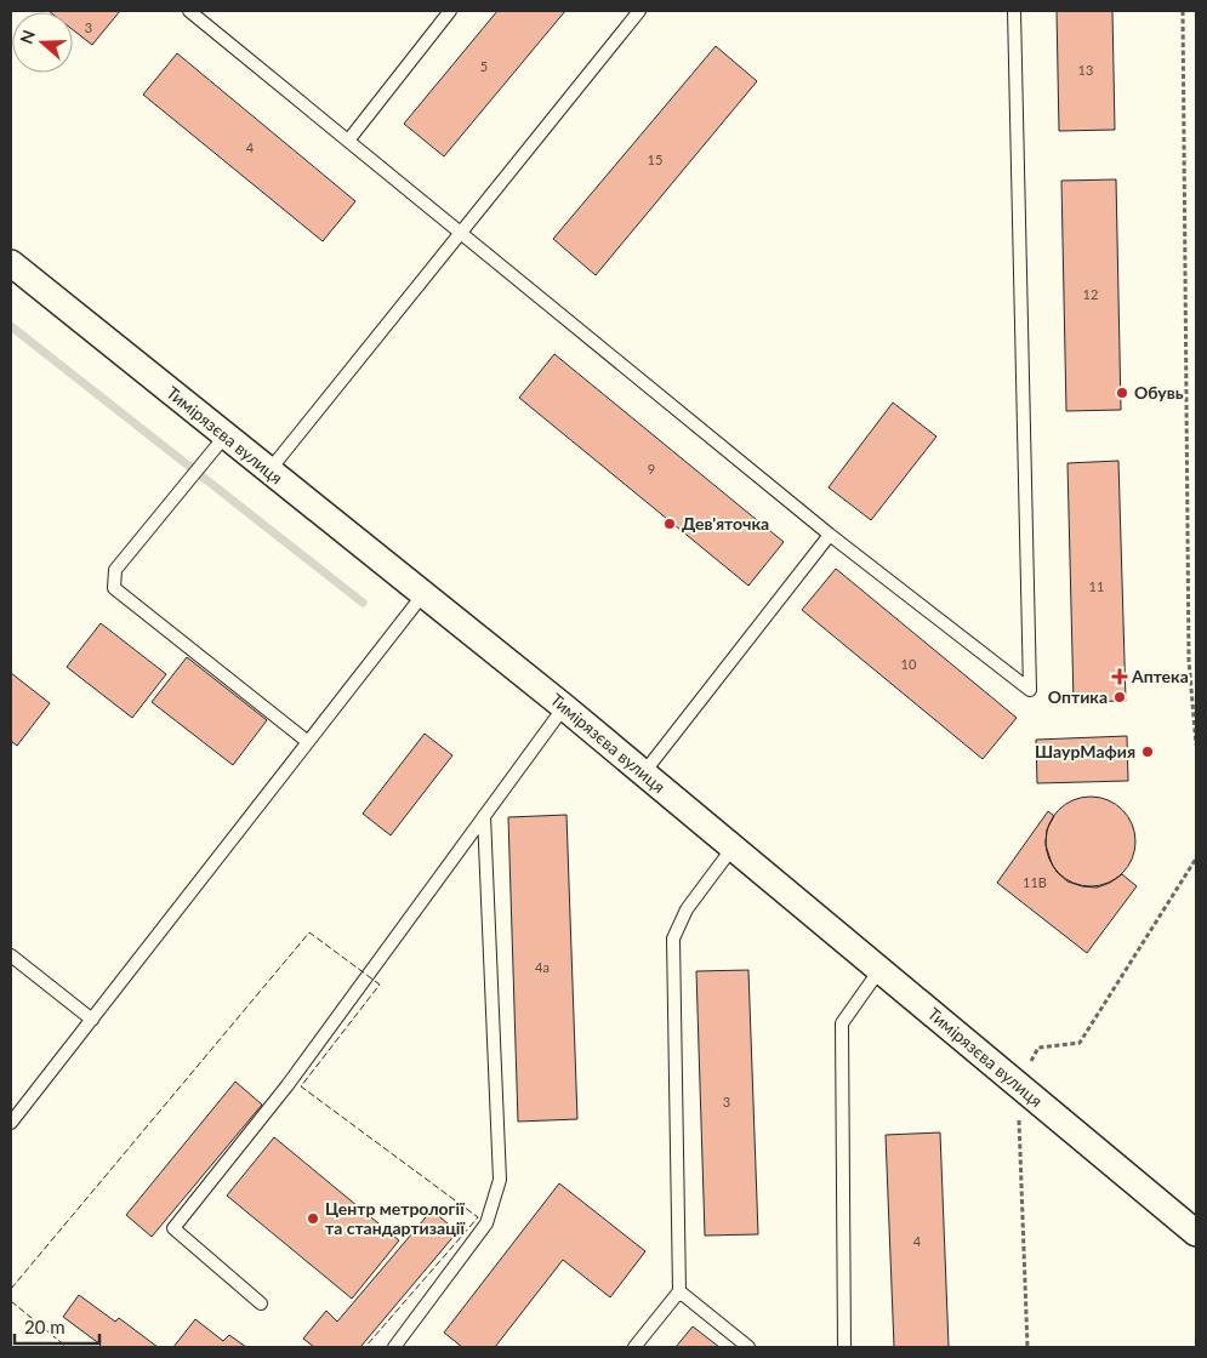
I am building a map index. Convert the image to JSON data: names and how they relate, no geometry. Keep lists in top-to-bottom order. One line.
{"streets":{"street":["Тимірязєва вулиця"]},"places":{"other":["Обувь","Дев'яточка","Оптика","ШаурМафия","Центр метрології та стандартизації"],"health":["Аптека"]},"house_numbers":["3","5","13","4","15","12","9","11","10","11В","4а","3","4"],"scale_bar":"20 m","north":"left"}
